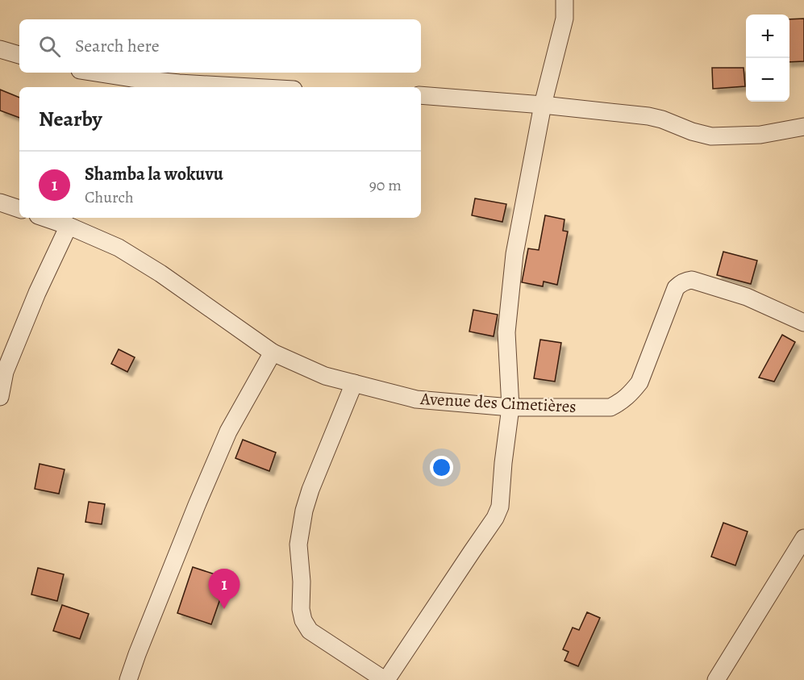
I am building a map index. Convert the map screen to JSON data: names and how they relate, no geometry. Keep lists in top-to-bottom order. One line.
{"streets":{"street":["Avenue des Cimetières"]},"page":{"map_buttons":["+","−"],"search":"Search here","heading":"Nearby","list":[{"mark":"1","name":"Shamba la wokuvu","note":"Church","value":"90 m"}],"pins":"1"}}
